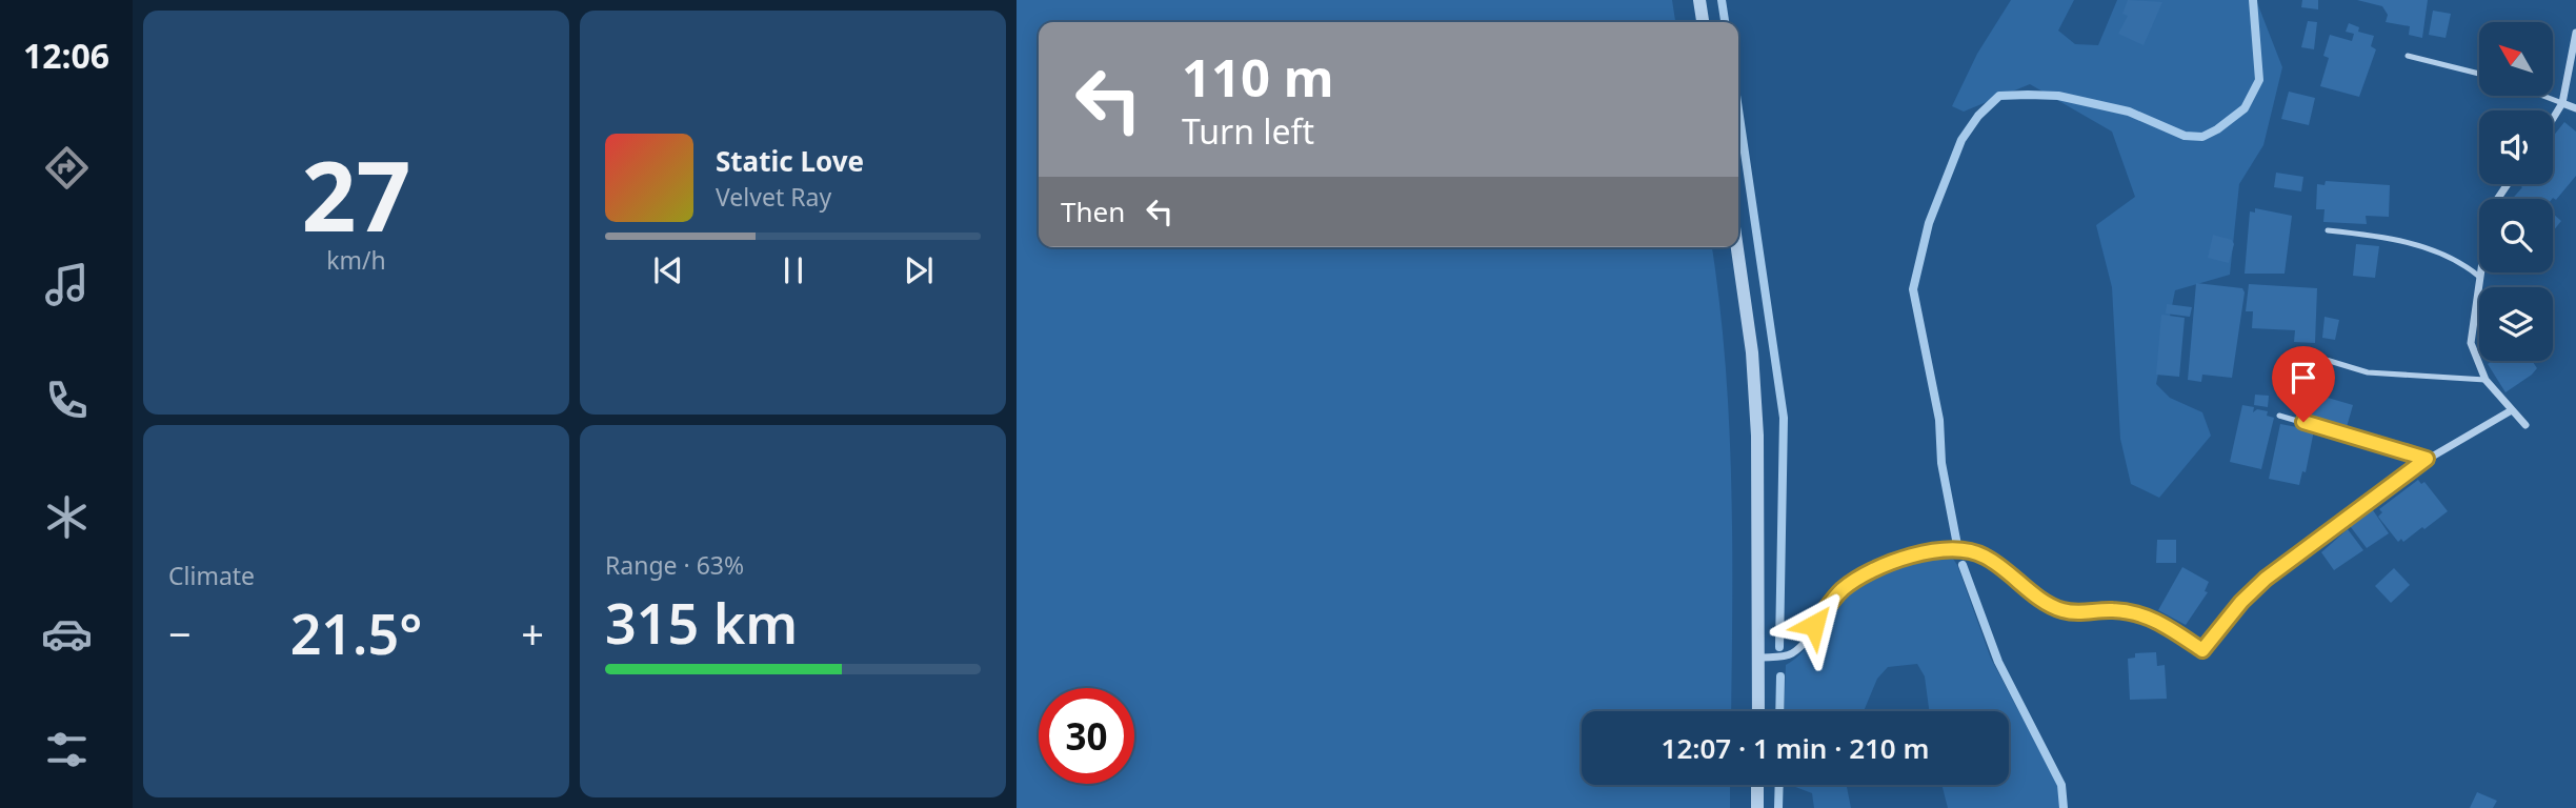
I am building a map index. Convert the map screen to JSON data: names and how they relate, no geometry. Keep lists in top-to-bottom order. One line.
{"north":"top left","page":{"tabs":"12:06","tile":[["27","km/h"],"Climate",["Range · 63%","315 km"]],"turn":["110 m","Turn left"],"song":["Static Love","Velvet Ray"],"then":"Then","heat":["−","21.5°","+"],"limit":"30","trip":"12:07 · 1 min · 210 m"}}
